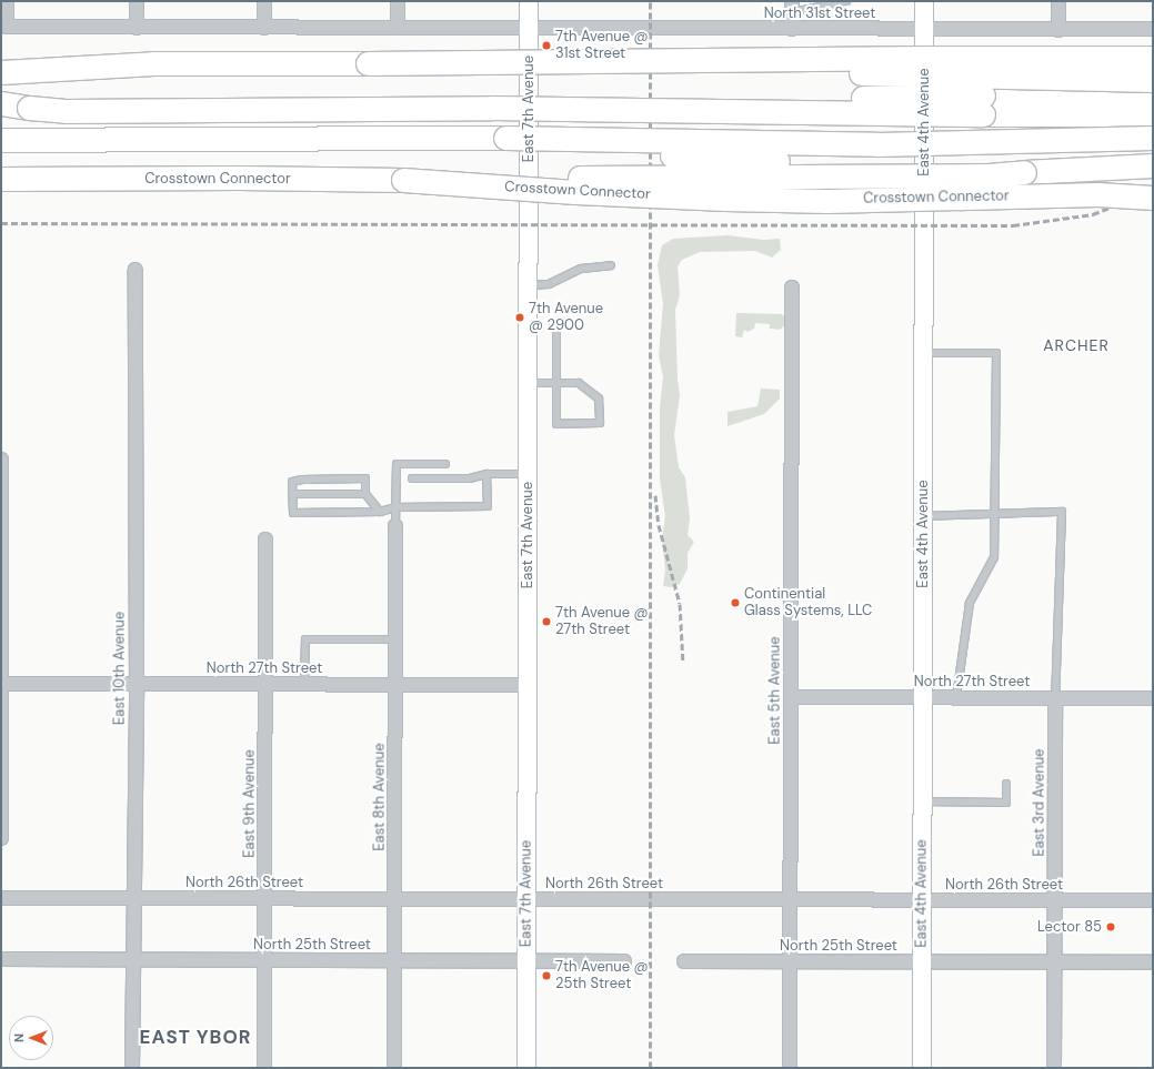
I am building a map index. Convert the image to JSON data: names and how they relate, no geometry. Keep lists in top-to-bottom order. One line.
{"streets":{"highway":["Crosstown Connector"],"street":["North 31st Street","East 7th Avenue","East 4th Avenue","East 10th Avenue","North 27th Street","East 5th Avenue","East 8th Avenue","East 3rd Avenue","East 9th Avenue","North 26th Street","North 25th Street"]},"crossings":[["North 31st Street","East 7th Avenue"],["North 31st Street","East 4th Avenue"],["East 7th Avenue","North 27th Street"],["East 7th Avenue","North 26th Street"],["East 7th Avenue","North 25th Street"],["East 4th Avenue","North 27th Street"],["East 4th Avenue","North 26th Street"],["East 4th Avenue","North 25th Street"],["East 10th Avenue","North 27th Street"],["East 10th Avenue","North 26th Street"],["East 10th Avenue","North 25th Street"],["North 27th Street","East 5th Avenue"],["North 27th Street","East 8th Avenue"],["North 27th Street","East 3rd Avenue"],["North 27th Street","East 9th Avenue"],["East 5th Avenue","North 26th Street"],["East 5th Avenue","North 25th Street"],["East 8th Avenue","North 26th Street"],["East 8th Avenue","North 25th Street"],["East 3rd Avenue","North 26th Street"],["East 3rd Avenue","North 25th Street"],["East 9th Avenue","North 26th Street"],["East 9th Avenue","North 25th Street"]],"districts":["ARCHER","EAST YBOR"],"places":["7th Avenue @ 31st Street","7th Avenue @ 2900","Continential Glass Systems, LLC","7th Avenue @ 27th Street","Lector 85","7th Avenue @ 25th Street"],"north":"left"}
